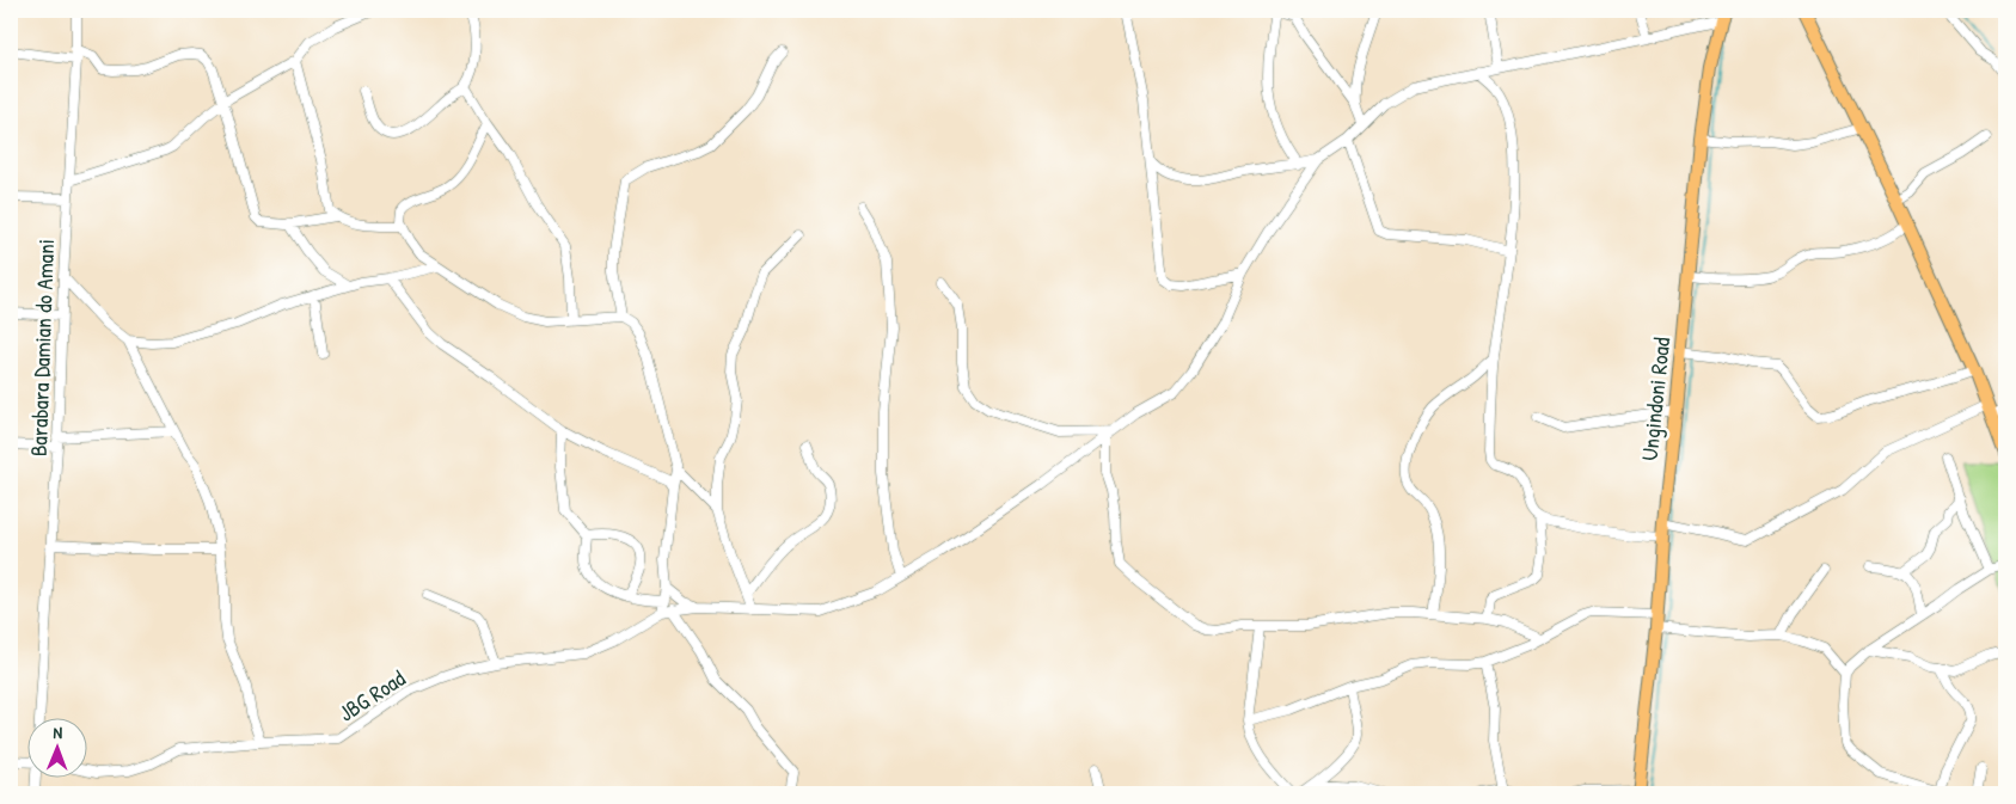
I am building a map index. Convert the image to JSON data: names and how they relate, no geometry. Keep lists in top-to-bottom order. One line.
{"streets":{"main road":["Ungindoni Road"],"street":["Barabara Damian do Amani","JBG Road"]},"north":"top"}
